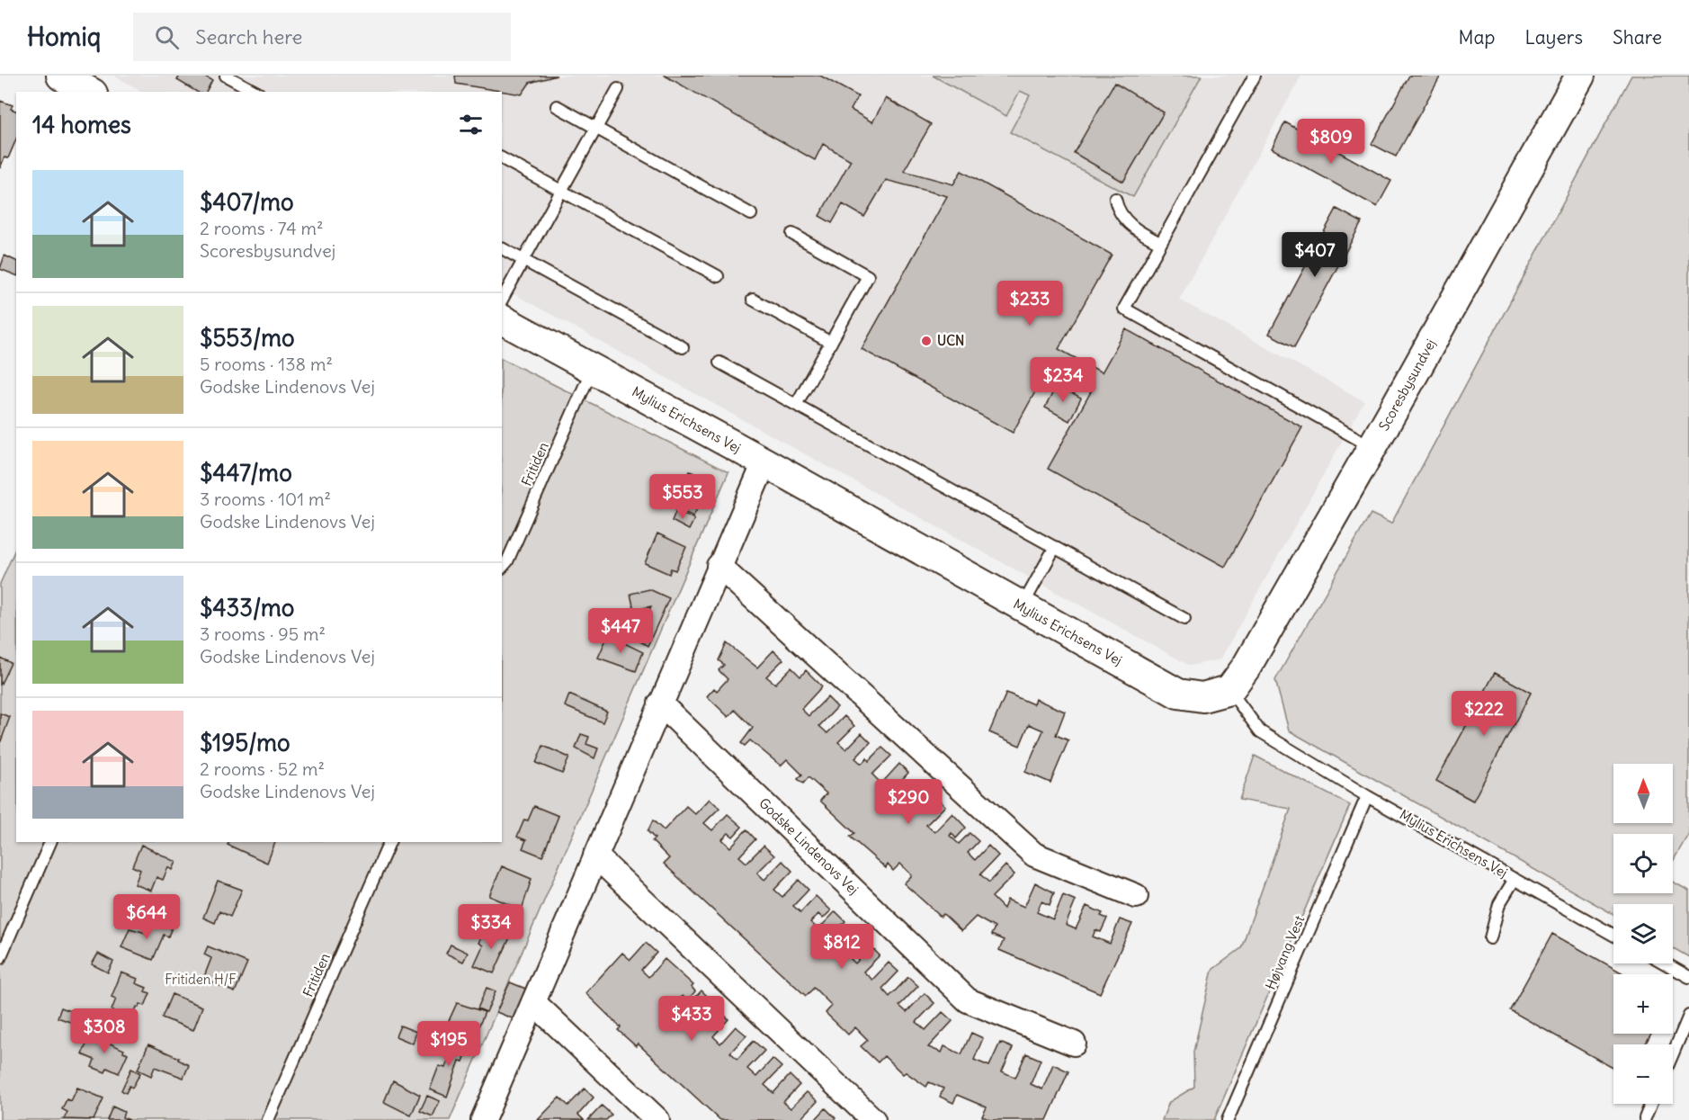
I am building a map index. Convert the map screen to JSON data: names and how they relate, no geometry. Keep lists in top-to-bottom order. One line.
{"streets":{"street":["Scoresbysundvej","Mylius Erichsens Vej","Godske Lindenovs Vej"],"lane":["Fritiden","Højvang Vest"]},"crossings":[["Scoresbysundvej","Mylius Erichsens Vej"],["Mylius Erichsens Vej","Fritiden"],["Mylius Erichsens Vej","Højvang Vest"]],"parks":["Fritiden H/F"],"places":["UCN"],"north":"top","page":{"header":"Homiq","search":"Search here","nav":["Map","Layers","Share"],"heading":"14 homes","price":["$809","$407","$233","$234","$553","$447","$222","$290","$644","$334","$812","$433","$308","$195"],"list":[{"name":"$407/mo","note":"2 rooms · 74 m² · Scoresbysundvej"},{"name":"$553/mo","note":"5 rooms · 138 m² · Godske Lindenovs Vej"},{"name":"$447/mo","note":"3 rooms · 101 m² · Godske Lindenovs Vej"},{"name":"$433/mo","note":"3 rooms · 95 m² · Godske Lindenovs Vej"},{"name":"$195/mo","note":"2 rooms · 52 m² · Godske Lindenovs Vej"}],"map_buttons":["+","−"]}}
